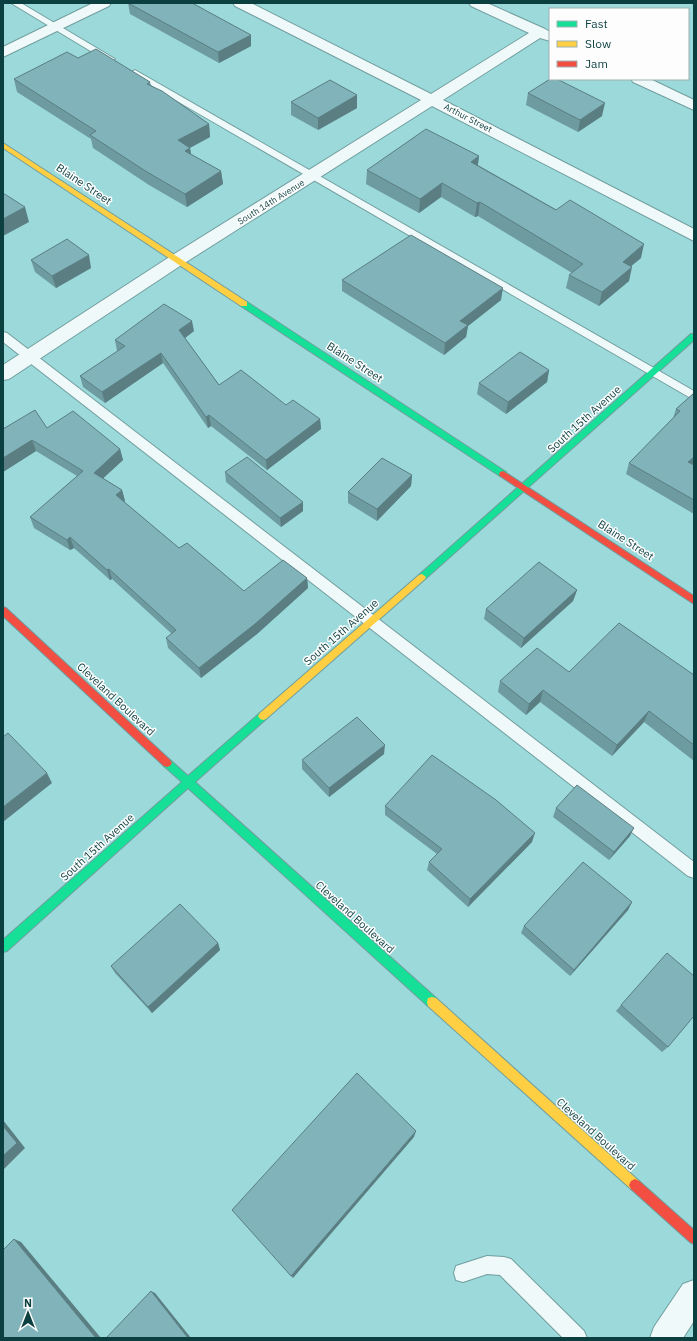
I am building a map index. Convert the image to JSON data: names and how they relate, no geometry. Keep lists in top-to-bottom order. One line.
{"streets":{"main road":["Blaine Street","South 15th Avenue","Cleveland Boulevard"],"street":["Arthur Street","South 14th Avenue"]},"crossings":[["Arthur Street","South 14th Avenue"],["Blaine Street","South 14th Avenue"],["Blaine Street","South 15th Avenue"],["South 15th Avenue","Cleveland Boulevard"]],"legend":["Fast","Slow","Jam"],"north":"top"}
